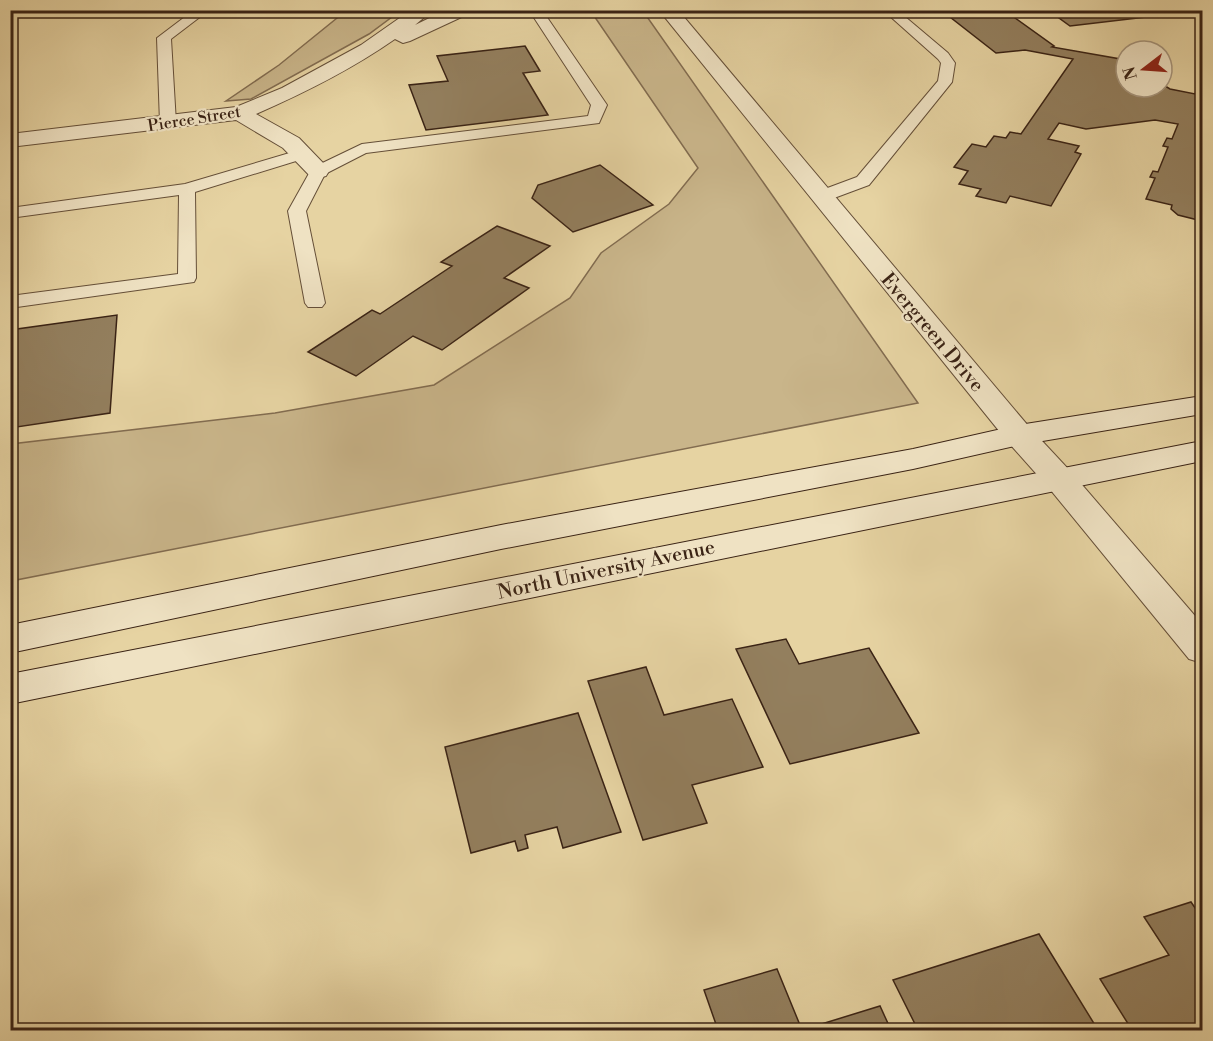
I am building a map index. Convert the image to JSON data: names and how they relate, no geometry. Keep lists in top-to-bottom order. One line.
{"streets":{"street":["Pierce Street","Evergreen Drive","North University Avenue"]},"crossings":[["Evergreen Drive","North University Avenue"]],"north":"left"}
